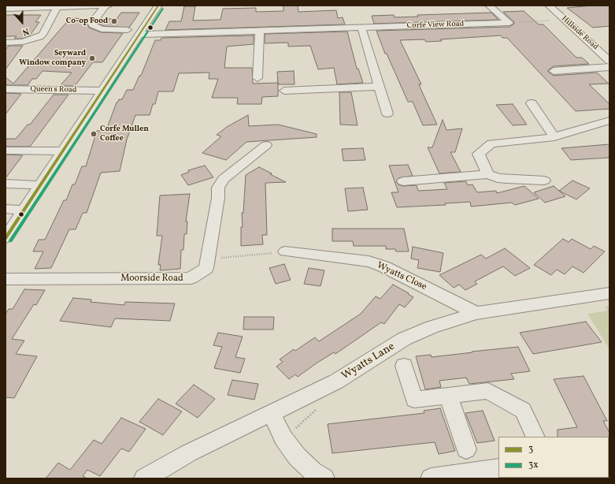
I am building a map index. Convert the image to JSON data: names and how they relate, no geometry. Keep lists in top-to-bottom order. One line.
{"streets":{"street":["Corfe View Road","Hillside Road","Queen's Road","Wyatts Close","Moorside Road","Wyatts Lane"]},"crossings":[["Wyatts Close","Wyatts Lane"]],"places":["Co-op Food","Seyward Window company","Corfe Mullen Coffee"],"lines":["transit line 3","transit line 3x"],"legend":["3","3x"],"north":"bottom"}
